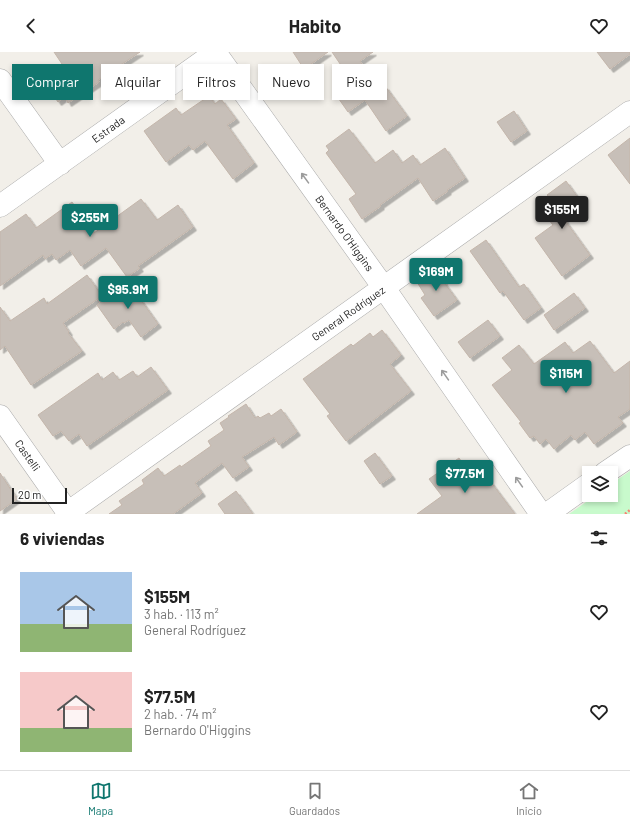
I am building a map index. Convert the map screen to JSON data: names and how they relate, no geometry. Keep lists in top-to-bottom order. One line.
{"streets":{"street":["Estrada","Bernardo O'Higgins","General Rodríguez","Castelli"]},"crossings":[["Estrada","Bernardo O'Higgins"],["Bernardo O'Higgins","General Rodríguez"],["General Rodríguez","Castelli"]],"one_way":["Bernardo O'Higgins"],"scale_bar":"20 m","page":{"header":"Habito","chip":["Comprar","Alquilar","Filtros","Nuevo","Piso"],"price":["$155M","$255M","$169M","$95.9M","$115M","$77.5M"],"scale":"20 m","heading":"6 viviendas","list":[{"name":"$155M","note":"3 hab. · 113 m² · General Rodríguez"},{"name":"$77.5M","note":"2 hab. · 74 m² · Bernardo O'Higgins"}],"tabs":["Mapa","Guardados","Inicio"]}}
